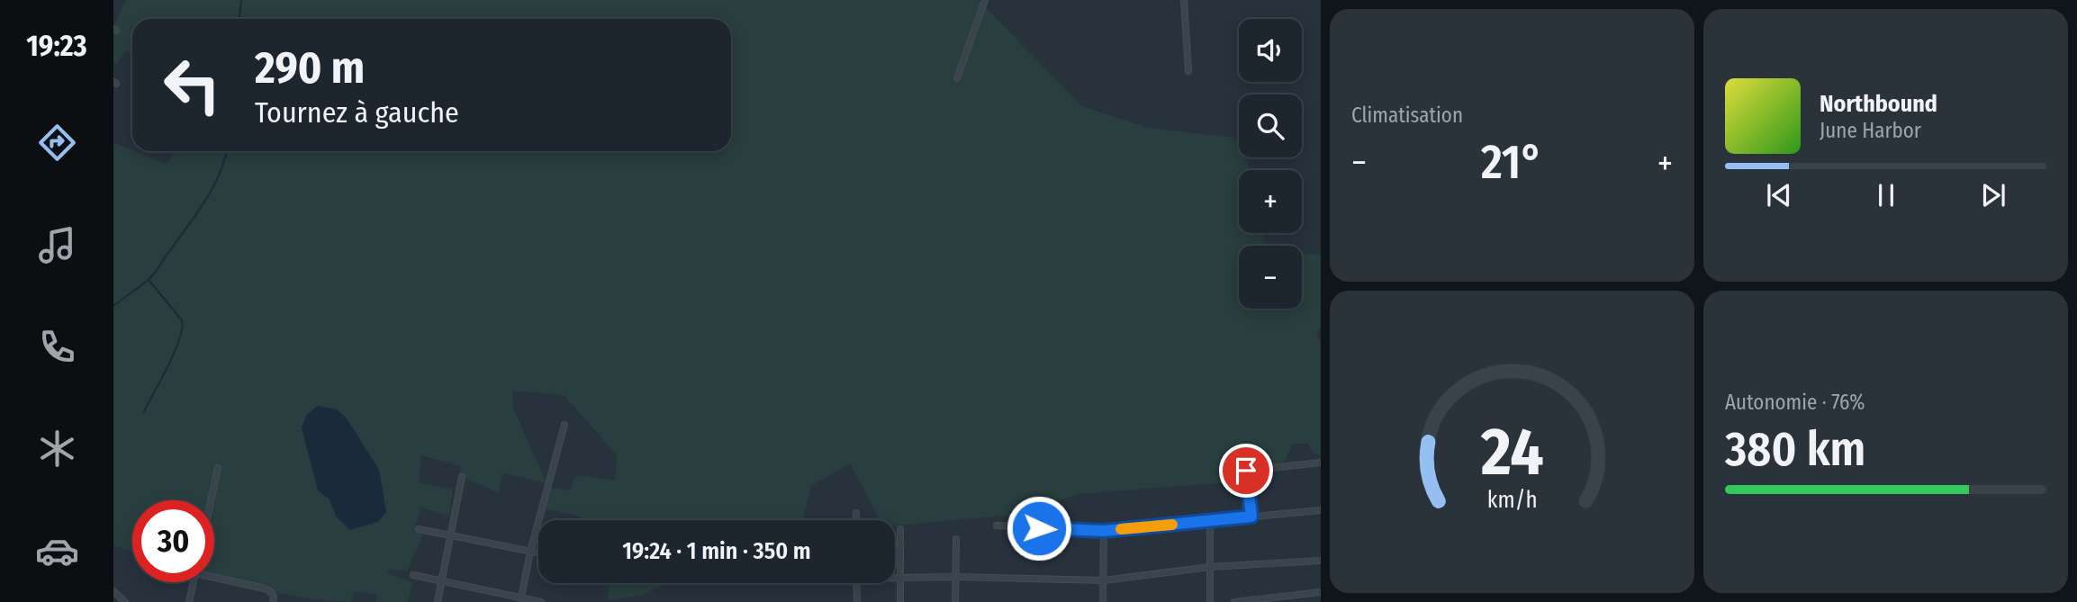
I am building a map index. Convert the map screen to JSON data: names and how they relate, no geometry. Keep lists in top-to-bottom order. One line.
{"page":{"tabs":"19:23","tile":["Climatisation",["Autonomie · 76%","380 km"]],"map_buttons":["+","−"],"turn":["290 m","Tournez à gauche"],"song":["Northbound","June Harbor"],"heat":["−","21°","+"],"limit":"30","trip":"19:24 · 1 min · 350 m","gauge":["24","km/h"]}}
